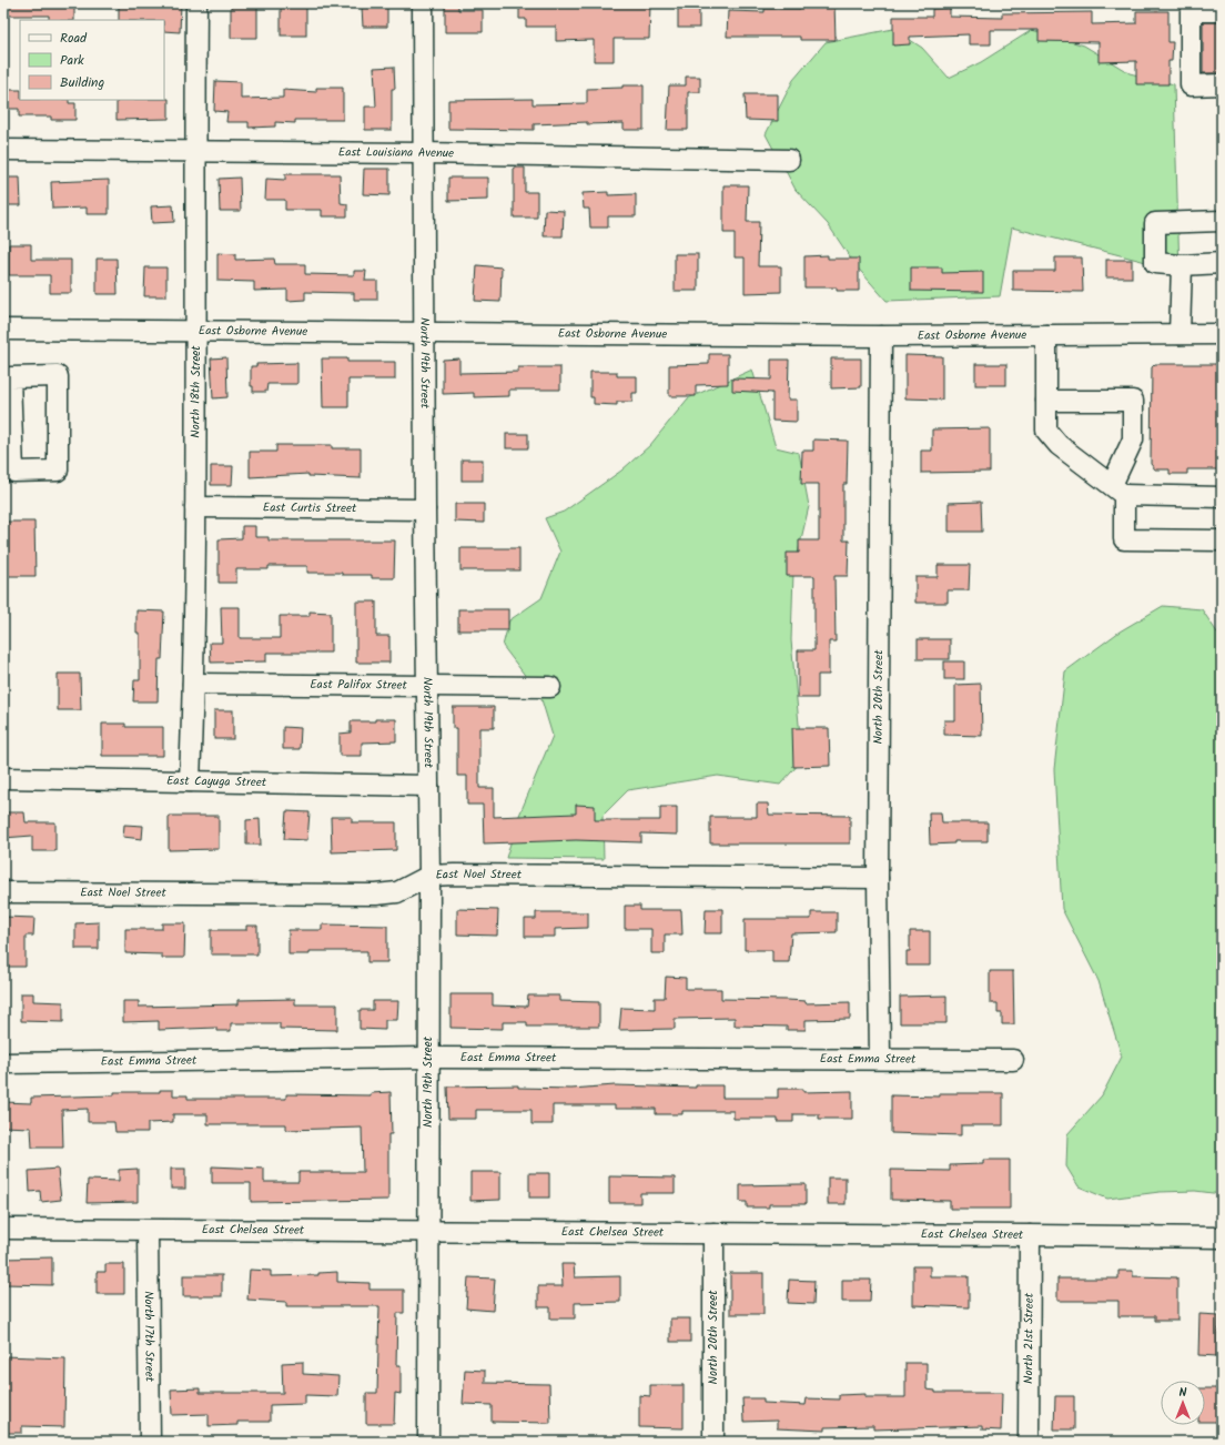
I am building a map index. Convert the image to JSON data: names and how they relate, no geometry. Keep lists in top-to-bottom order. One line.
{"streets":{"street":["East Louisiana Avenue","East Osborne Avenue","North 19th Street","North 18th Street","East Curtis Street","East Palifox Street","North 20th Street","East Cayuga Street","East Noel Street","East Emma Street","East Chelsea Street","North 17th Street","North 21st Street"]},"crossings":[["East Louisiana Avenue","North 19th Street"],["East Louisiana Avenue","North 18th Street"],["East Osborne Avenue","North 19th Street"],["East Osborne Avenue","North 18th Street"],["East Osborne Avenue","North 20th Street"],["North 19th Street","East Curtis Street"],["North 19th Street","East Palifox Street"],["North 19th Street","East Cayuga Street"],["North 19th Street","East Noel Street"],["North 19th Street","East Emma Street"],["North 19th Street","East Chelsea Street"],["North 18th Street","East Curtis Street"],["North 18th Street","East Palifox Street"],["North 18th Street","East Cayuga Street"],["North 20th Street","East Noel Street"],["North 20th Street","East Emma Street"],["North 20th Street","East Chelsea Street"],["East Chelsea Street","North 17th Street"],["East Chelsea Street","North 21st Street"]],"legend":["Road","Park","Building"],"north":"top"}
